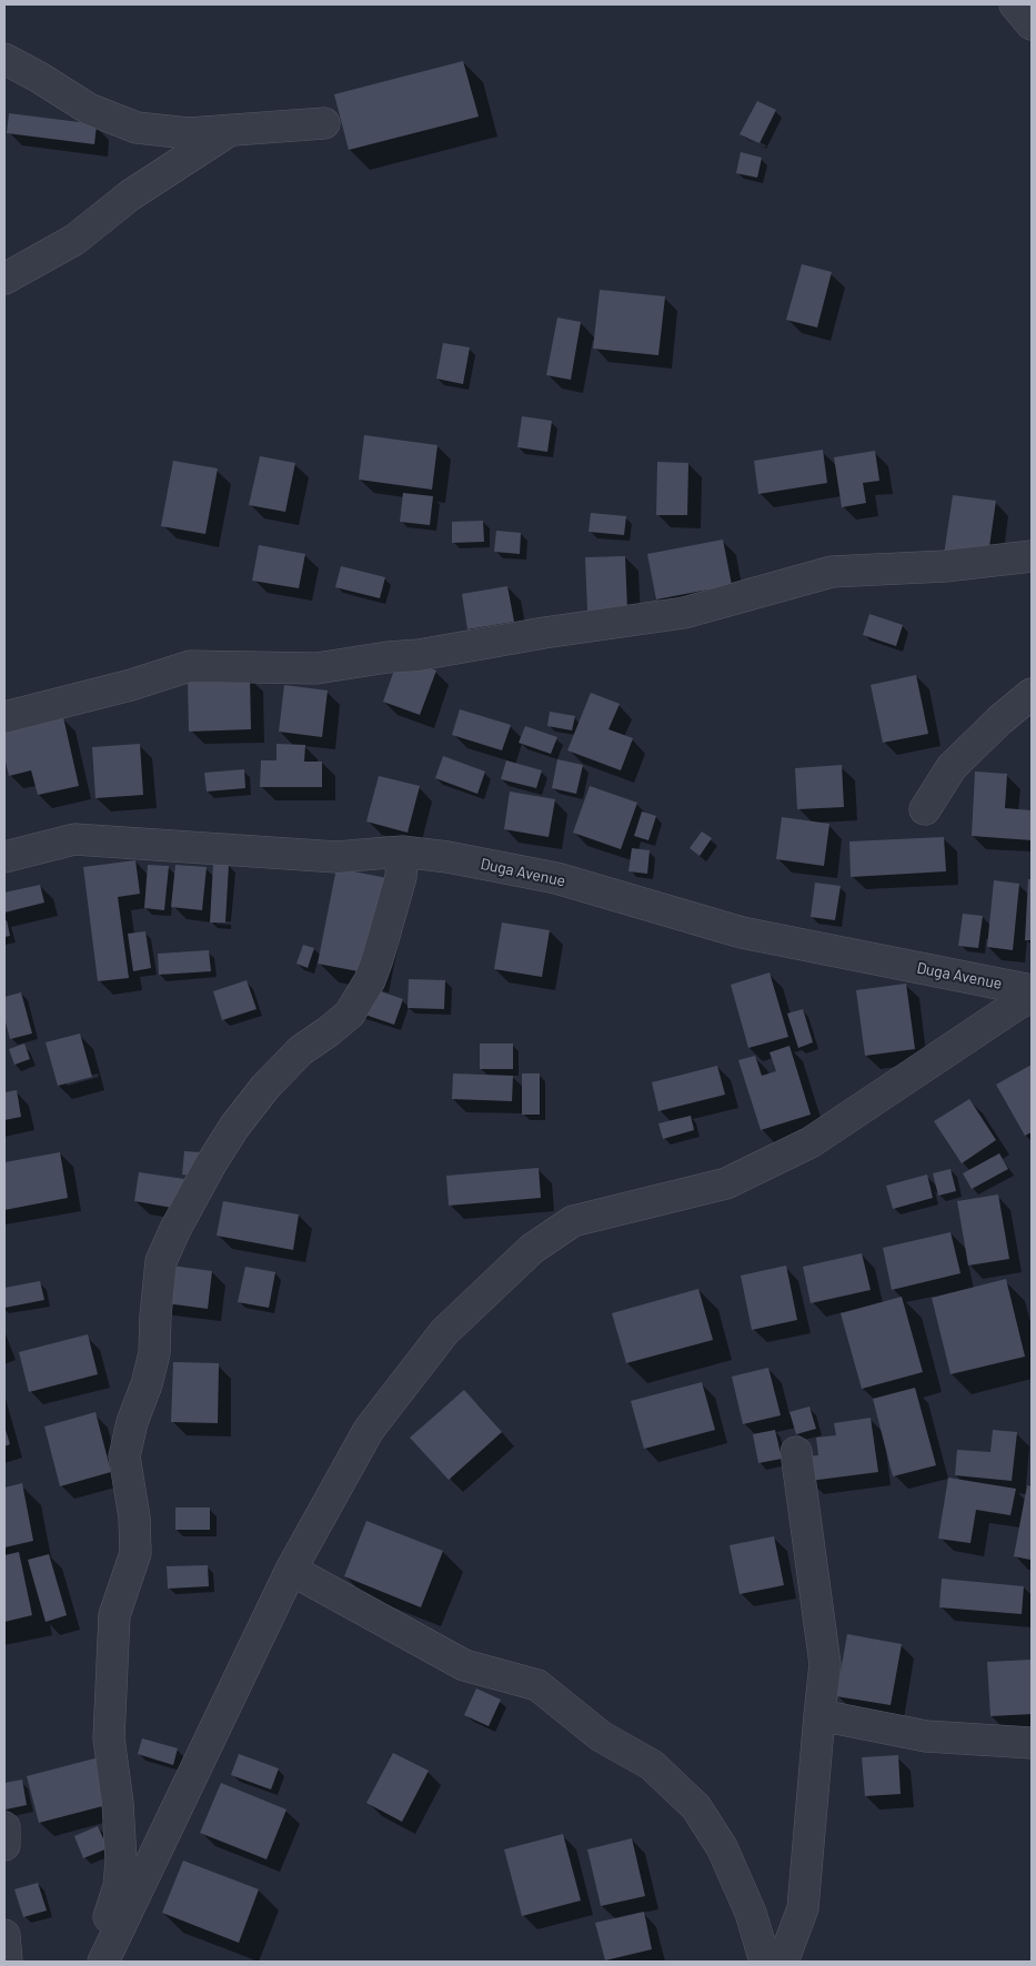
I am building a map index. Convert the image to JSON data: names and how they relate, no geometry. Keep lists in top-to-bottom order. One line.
{"streets":{"street":["Duga Avenue"]}}
